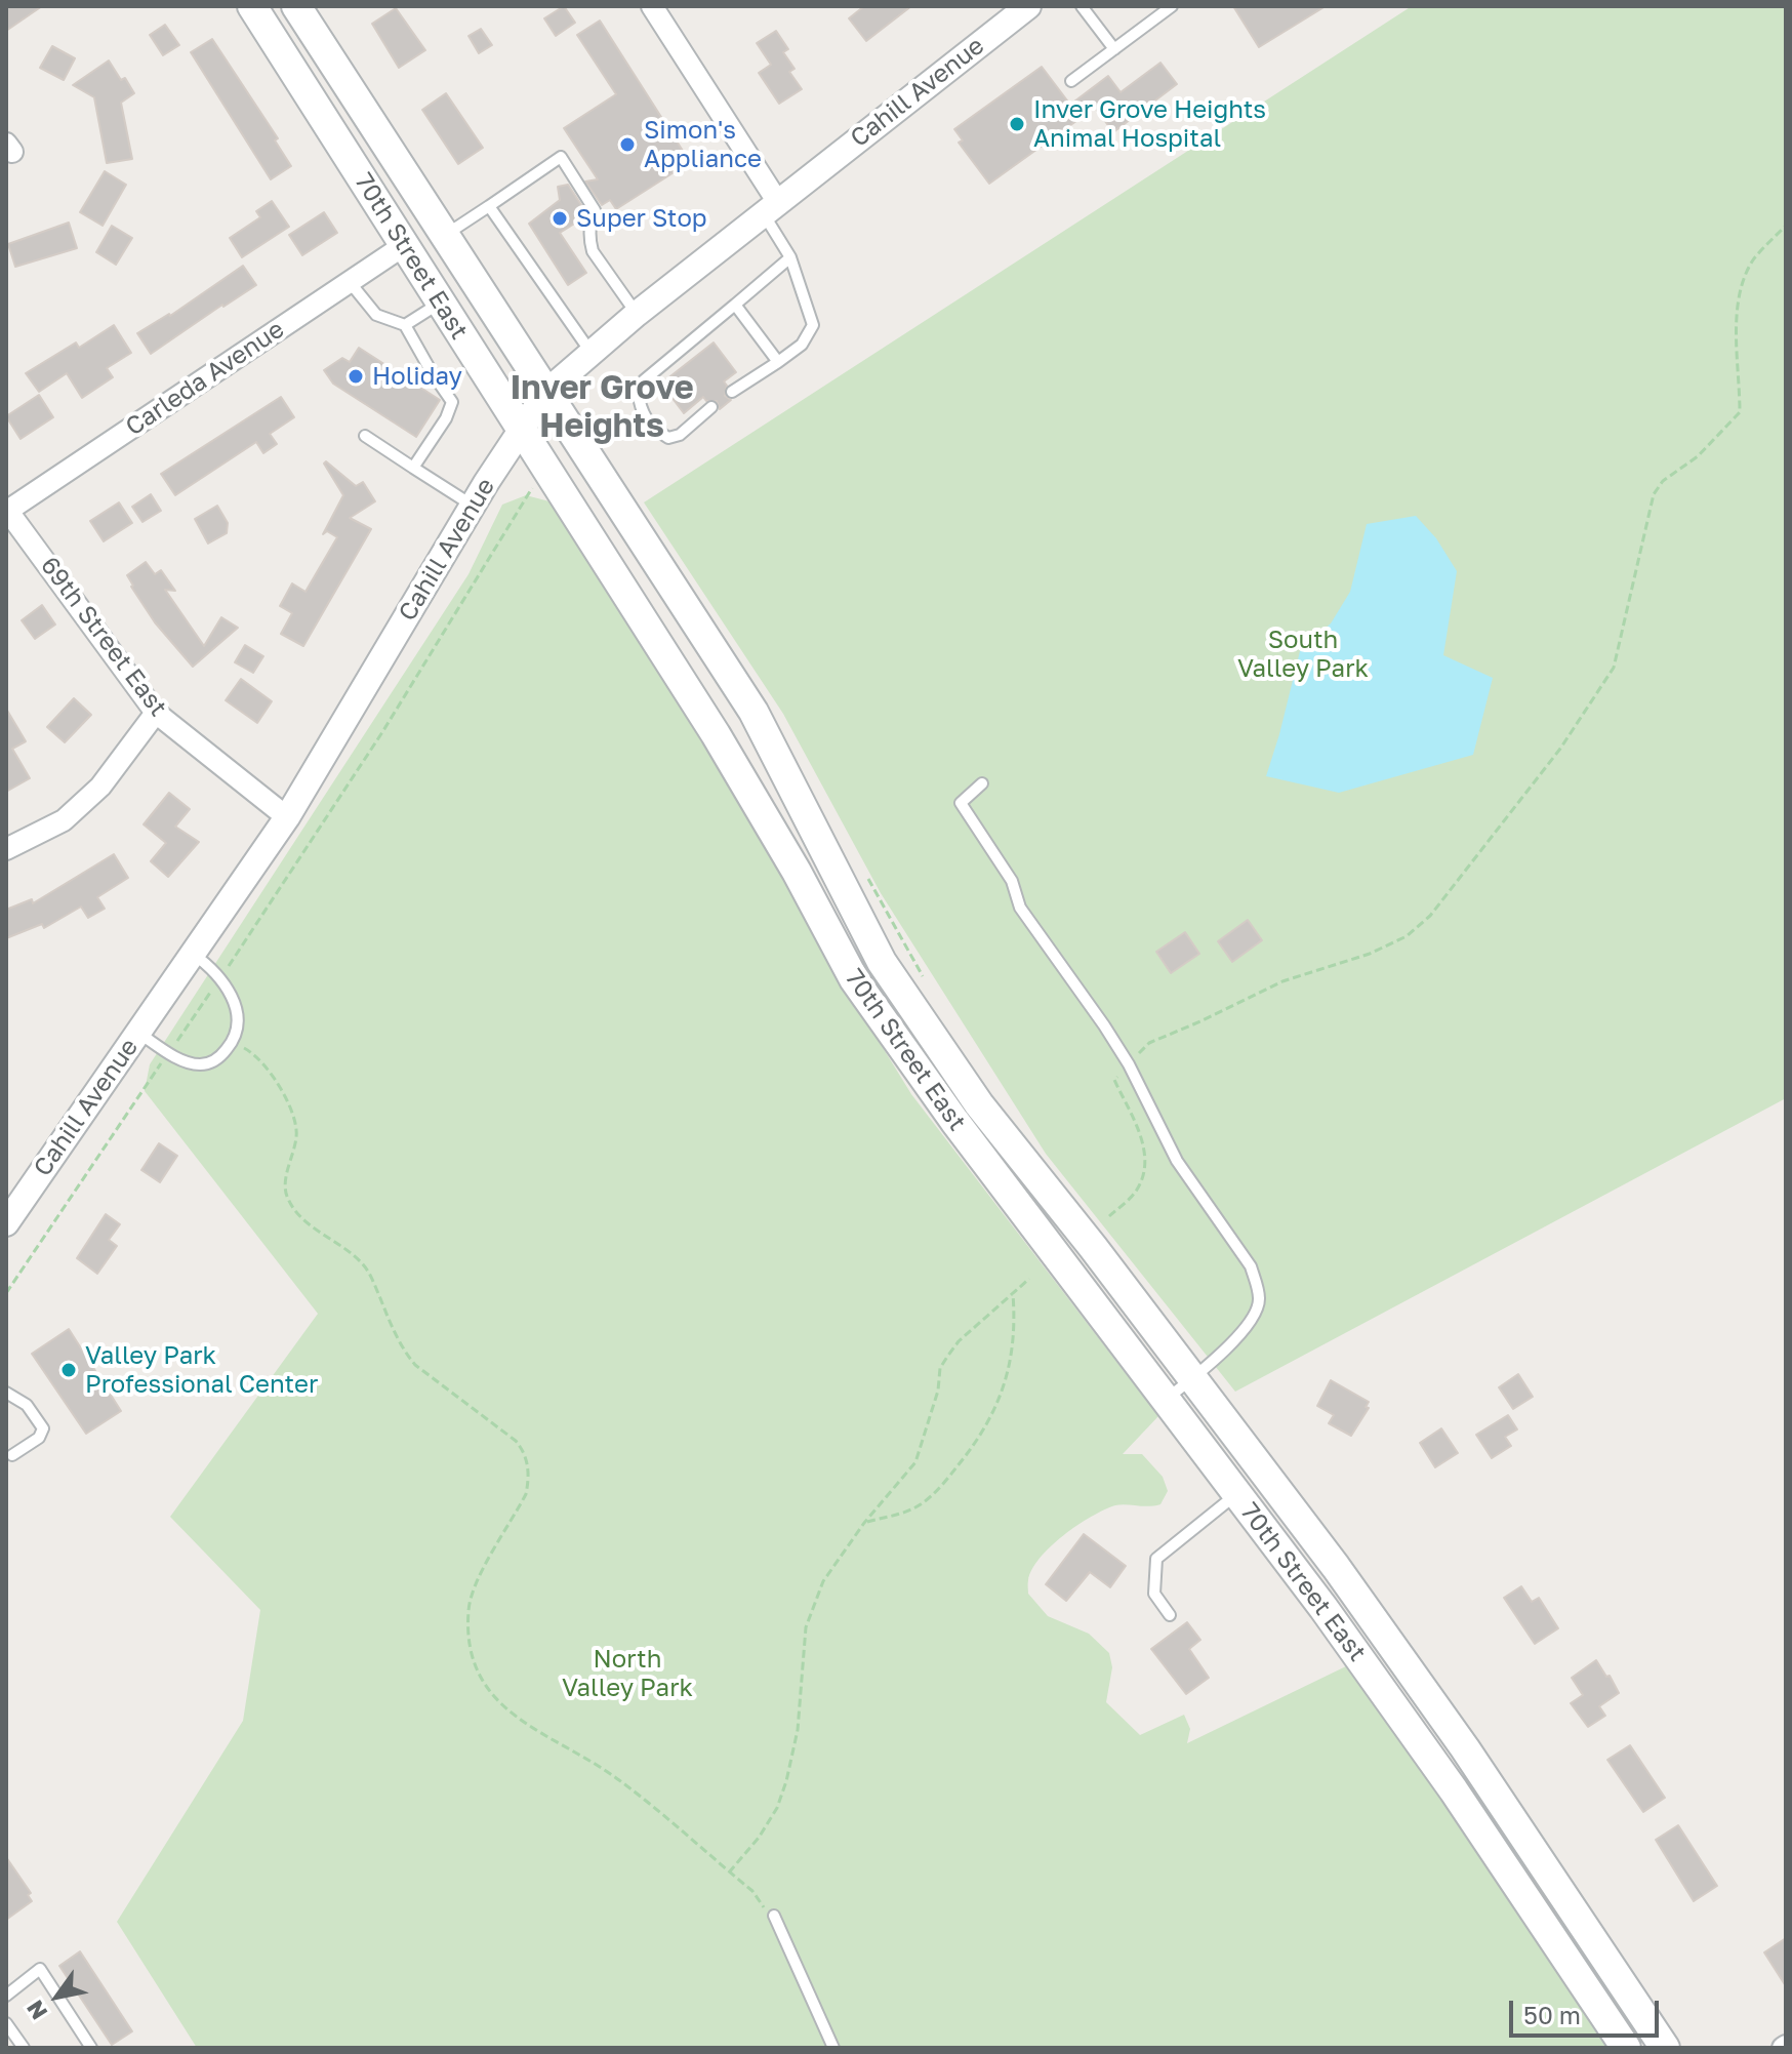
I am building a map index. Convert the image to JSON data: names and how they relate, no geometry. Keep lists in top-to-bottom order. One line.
{"streets":{"main road":["70th Street East"],"street":["Cahill Avenue","Carleda Avenue","69th Street East"]},"crossings":[["Cahill Avenue","70th Street East"],["Cahill Avenue","69th Street East"],["70th Street East","Carleda Avenue"],["Carleda Avenue","69th Street East"]],"districts":["Inver Grove Heights"],"parks":["South Valley Park","North Valley Park"],"places":["Inver Grove Heights Animal Hospital","Simon's Appliance","Super Stop","Holiday","Valley Park Professional Center"],"scale_bar":"50 m","north":"bottom left"}
